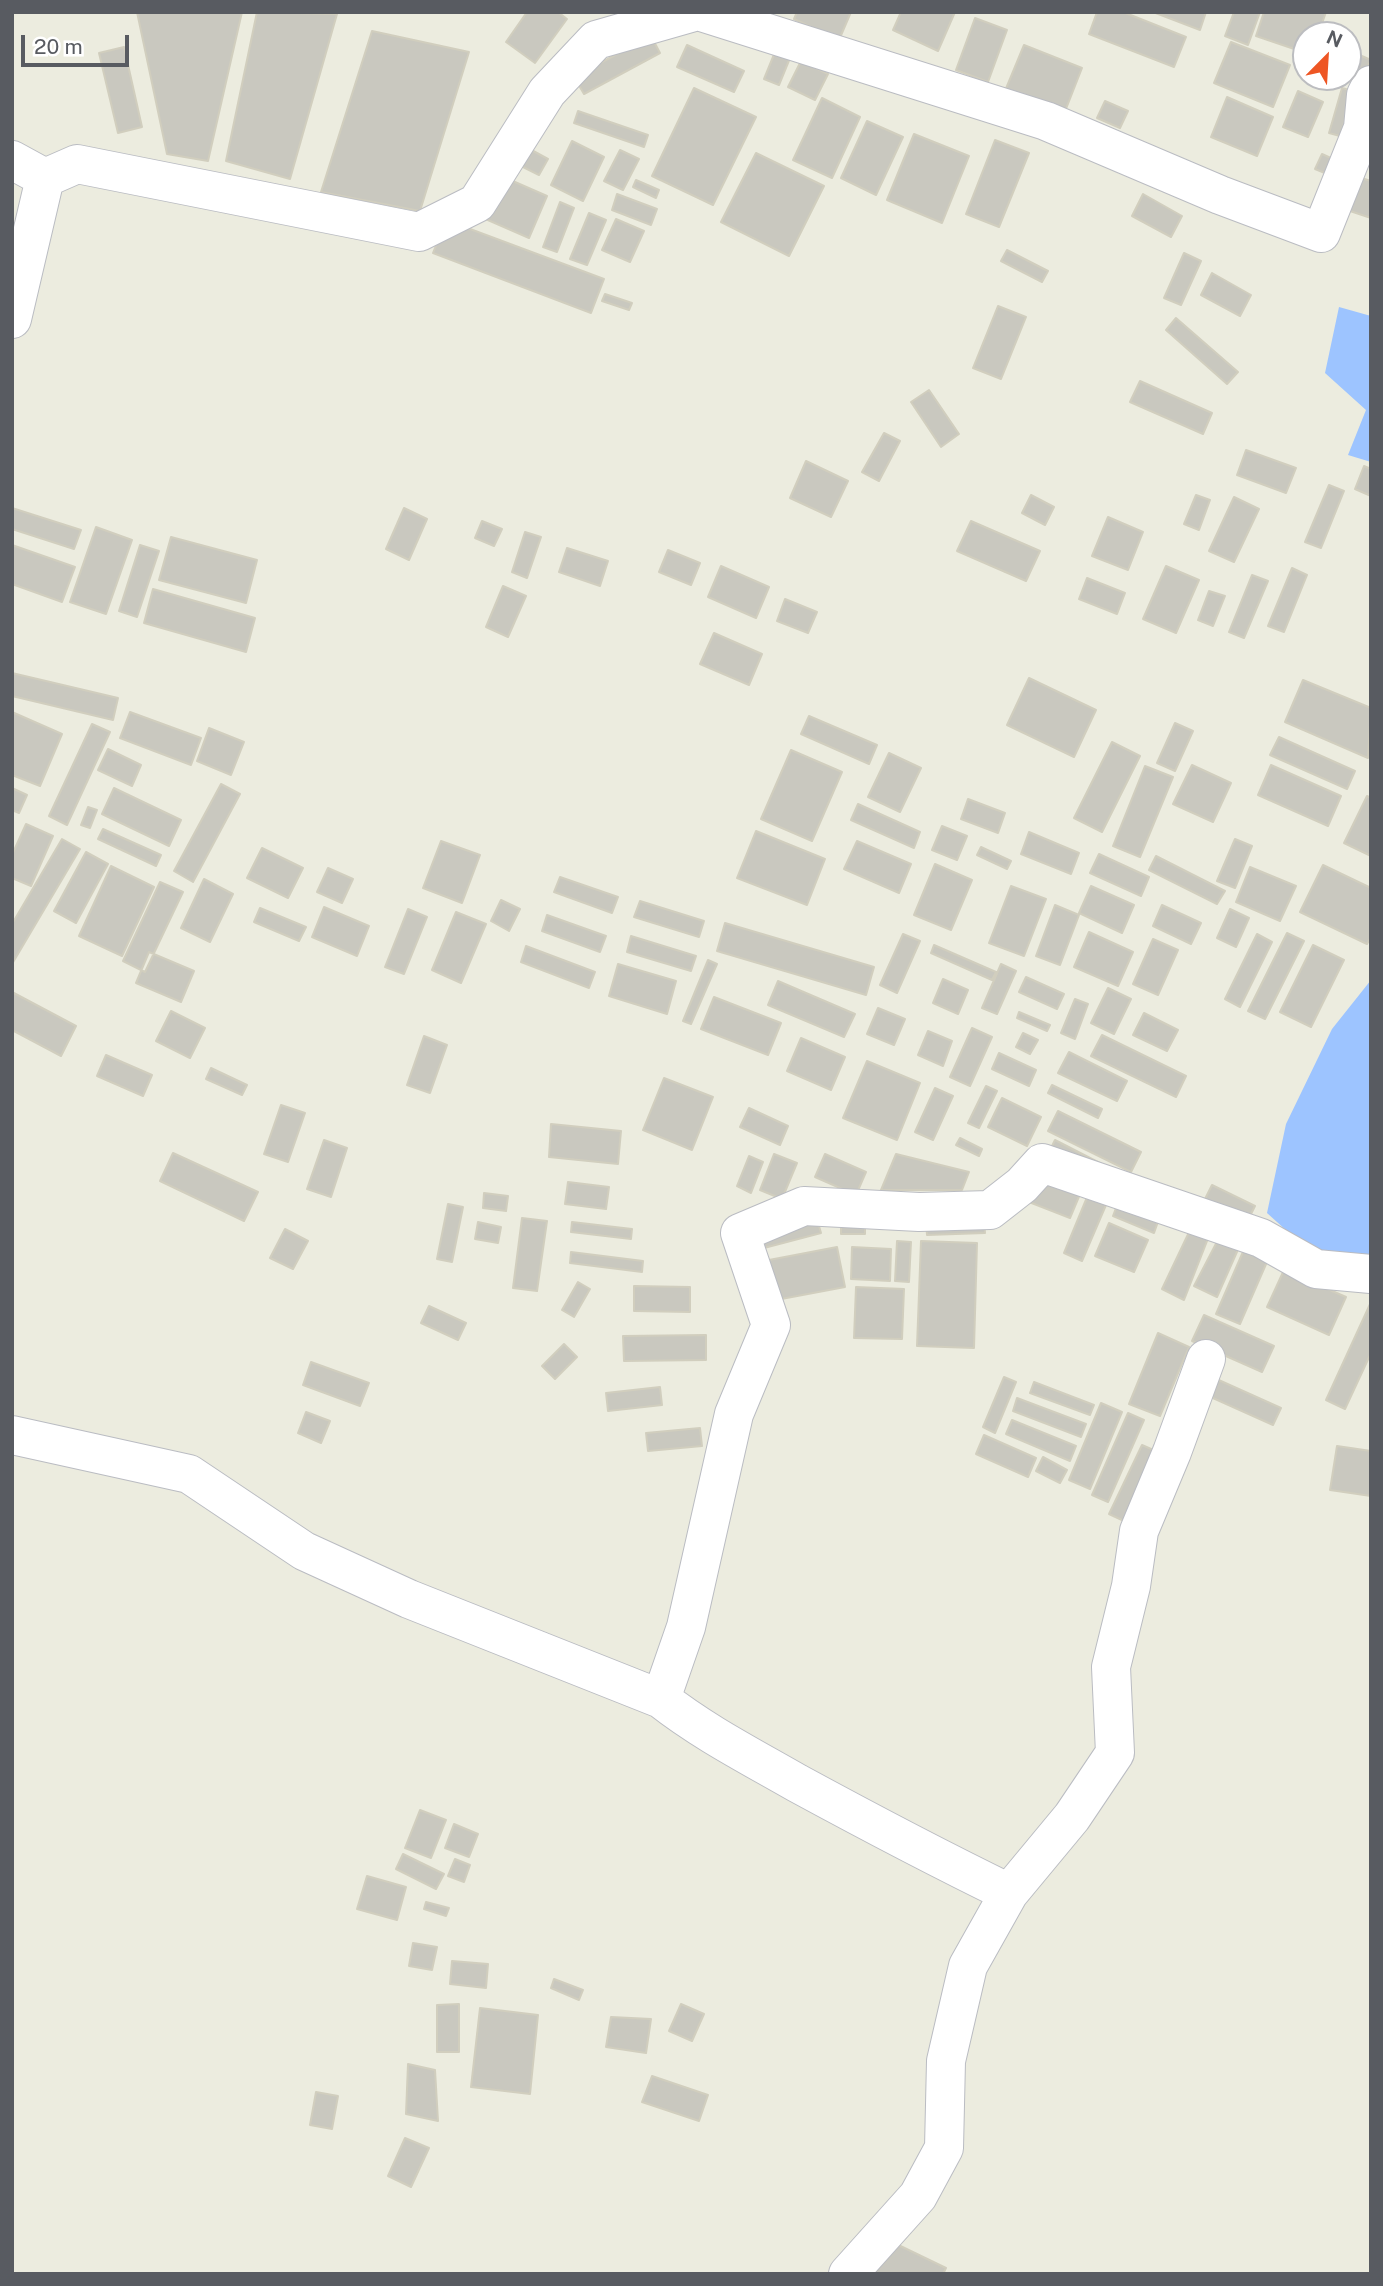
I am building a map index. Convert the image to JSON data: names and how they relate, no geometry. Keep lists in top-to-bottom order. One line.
{"scale_bar":"20 m","north":"top right"}
